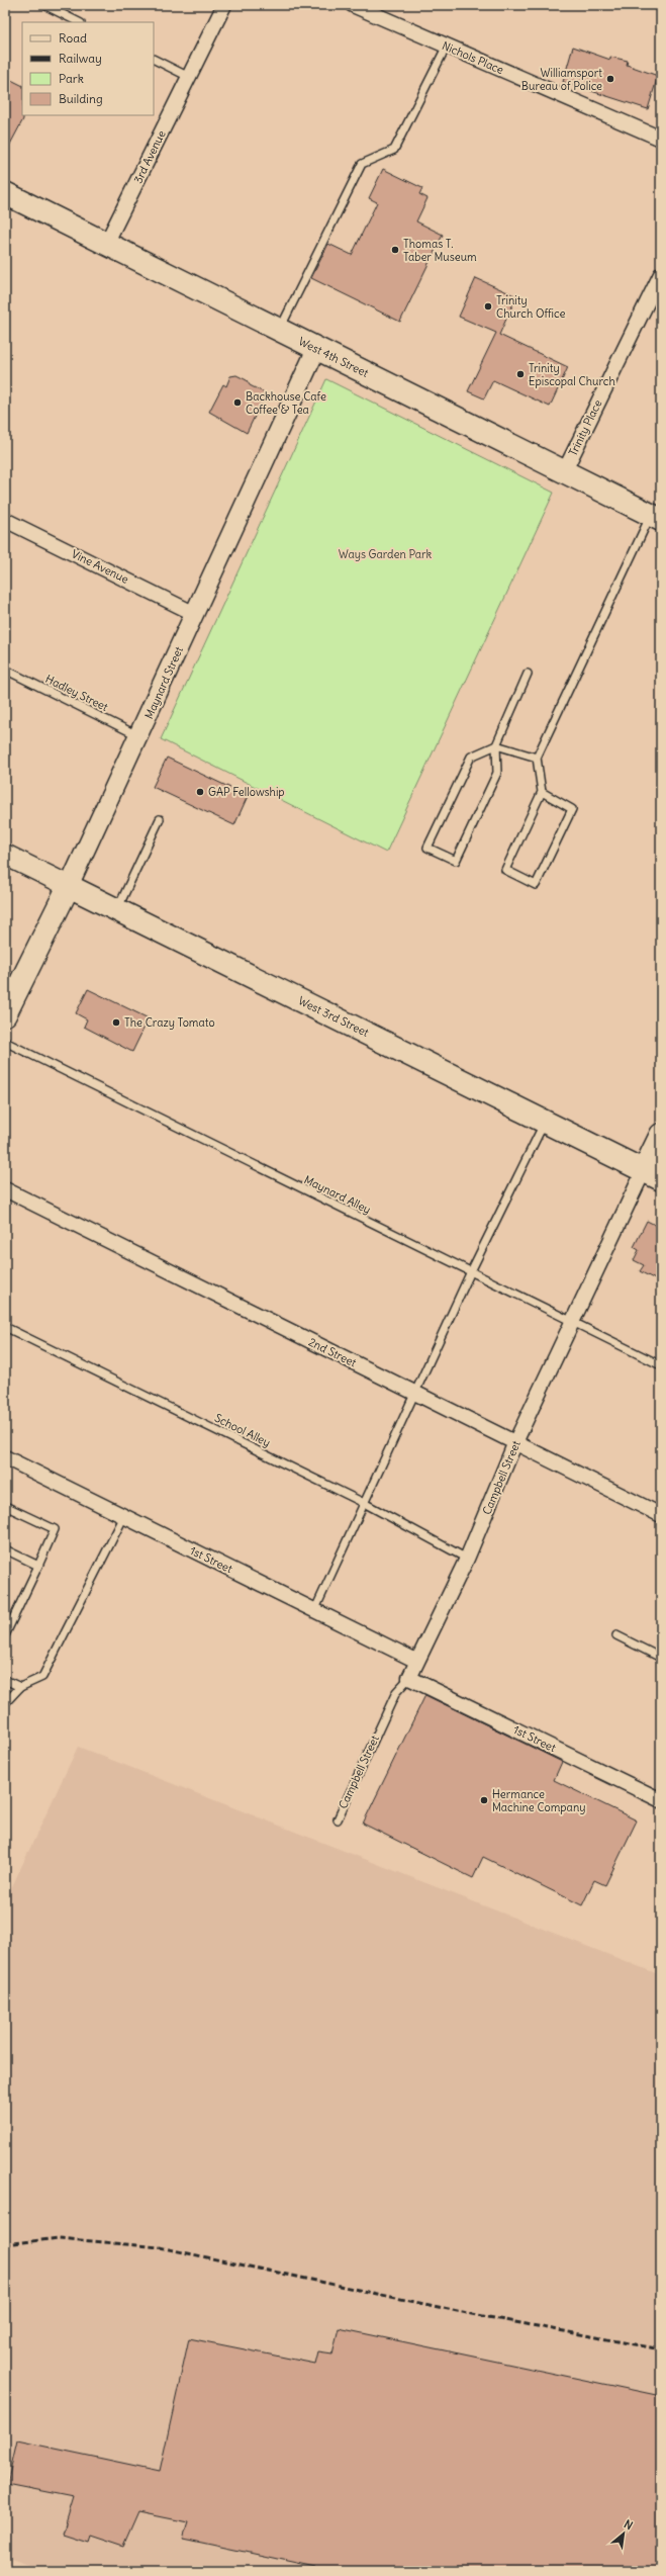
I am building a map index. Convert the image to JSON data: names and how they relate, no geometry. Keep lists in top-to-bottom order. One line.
{"streets":{"main road":["West 4th Street","Maynard Street","West 3rd Street","Campbell Street"],"street":["Nichols Place","3rd Avenue","Trinity Place","Vine Avenue","2nd Street","1st Street"],"lane":["Hadley Street","Maynard Alley","School Alley"]},"crossings":[["3rd Avenue","West 4th Street"],["West 4th Street","Trinity Place"],["West 4th Street","Maynard Street"],["Vine Avenue","Maynard Street"],["Maynard Street","Hadley Street"],["Maynard Street","West 3rd Street"],["West 3rd Street","Campbell Street"],["Maynard Alley","Campbell Street"],["2nd Street","Campbell Street"],["School Alley","Campbell Street"],["Campbell Street","1st Street"]],"parks":["Ways Garden Park"],"places":["Williamsport Bureau of Police","Thomas T. Taber Museum","Trinity Church Office","Trinity Episcopal Church","Backhouse Cafe Coffee & Tea","GAP Fellowship","The Crazy Tomato","Hermance Machine Company"],"legend":["Road","Railway","Park","Building"],"north":"top right"}
